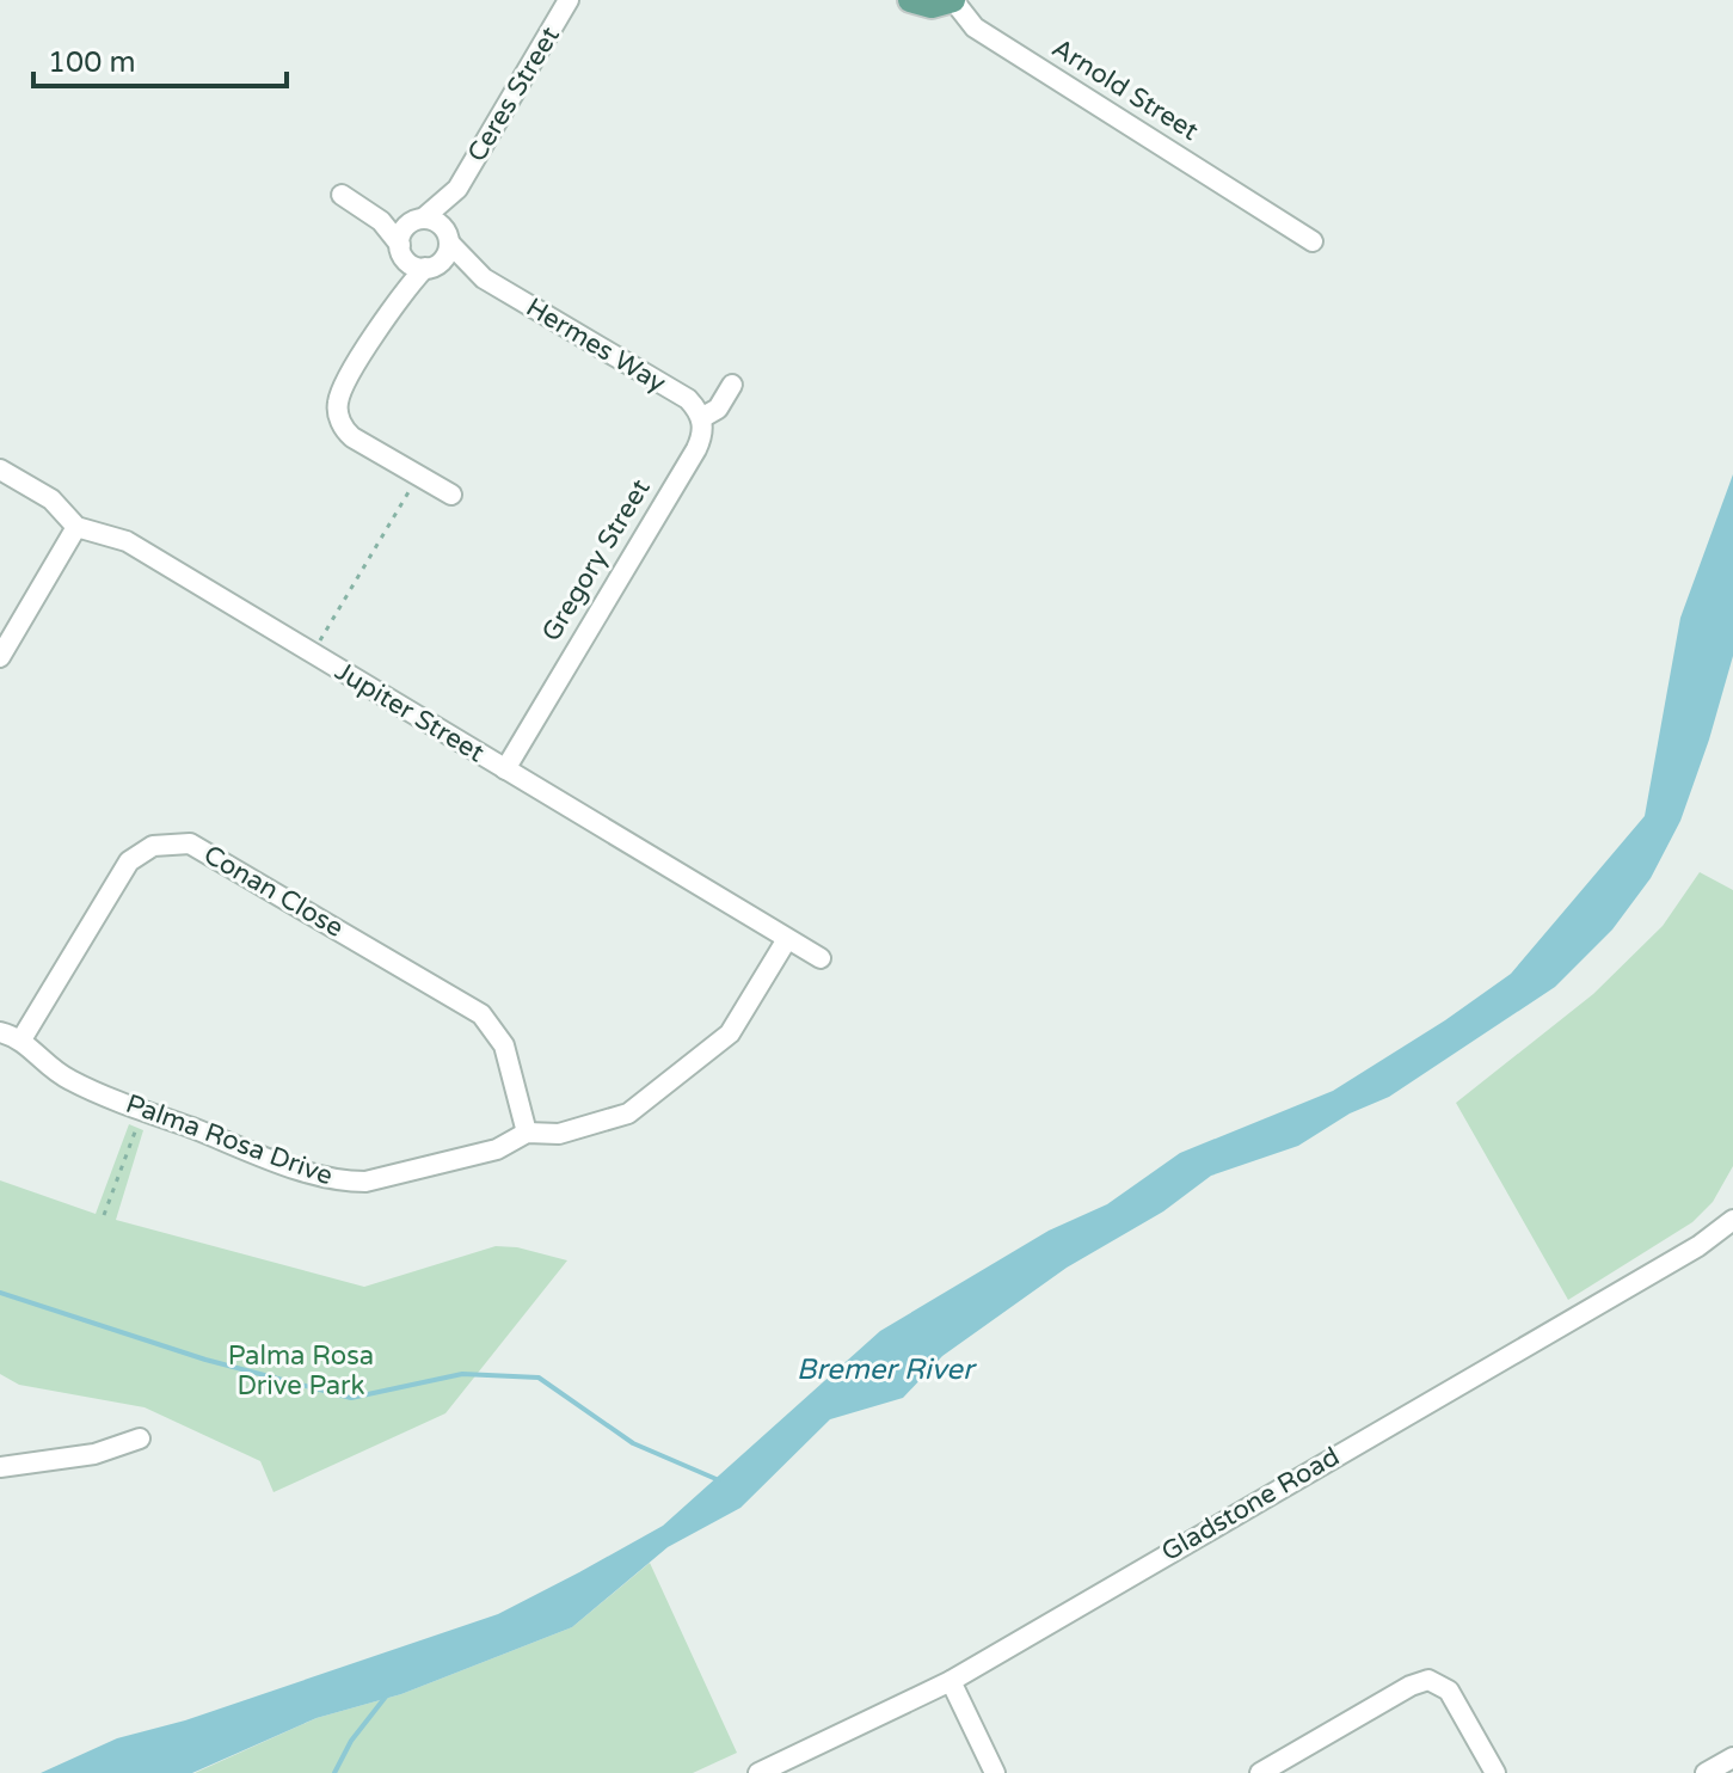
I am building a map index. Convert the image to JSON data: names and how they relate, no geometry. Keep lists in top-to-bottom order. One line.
{"streets":{"main road":["Arnold Street"],"street":["Ceres Street","Hermes Way","Gregory Street","Jupiter Street","Conan Close","Palma Rosa Drive","Gladstone Road"]},"crossings":[["Ceres Street","Hermes Way"],["Hermes Way","Gregory Street"],["Gregory Street","Jupiter Street"],["Jupiter Street","Palma Rosa Drive"],["Conan Close","Palma Rosa Drive"]],"water":["Bremer River"],"parks":["Palma Rosa Drive Park"],"scale_bar":"100 m"}
